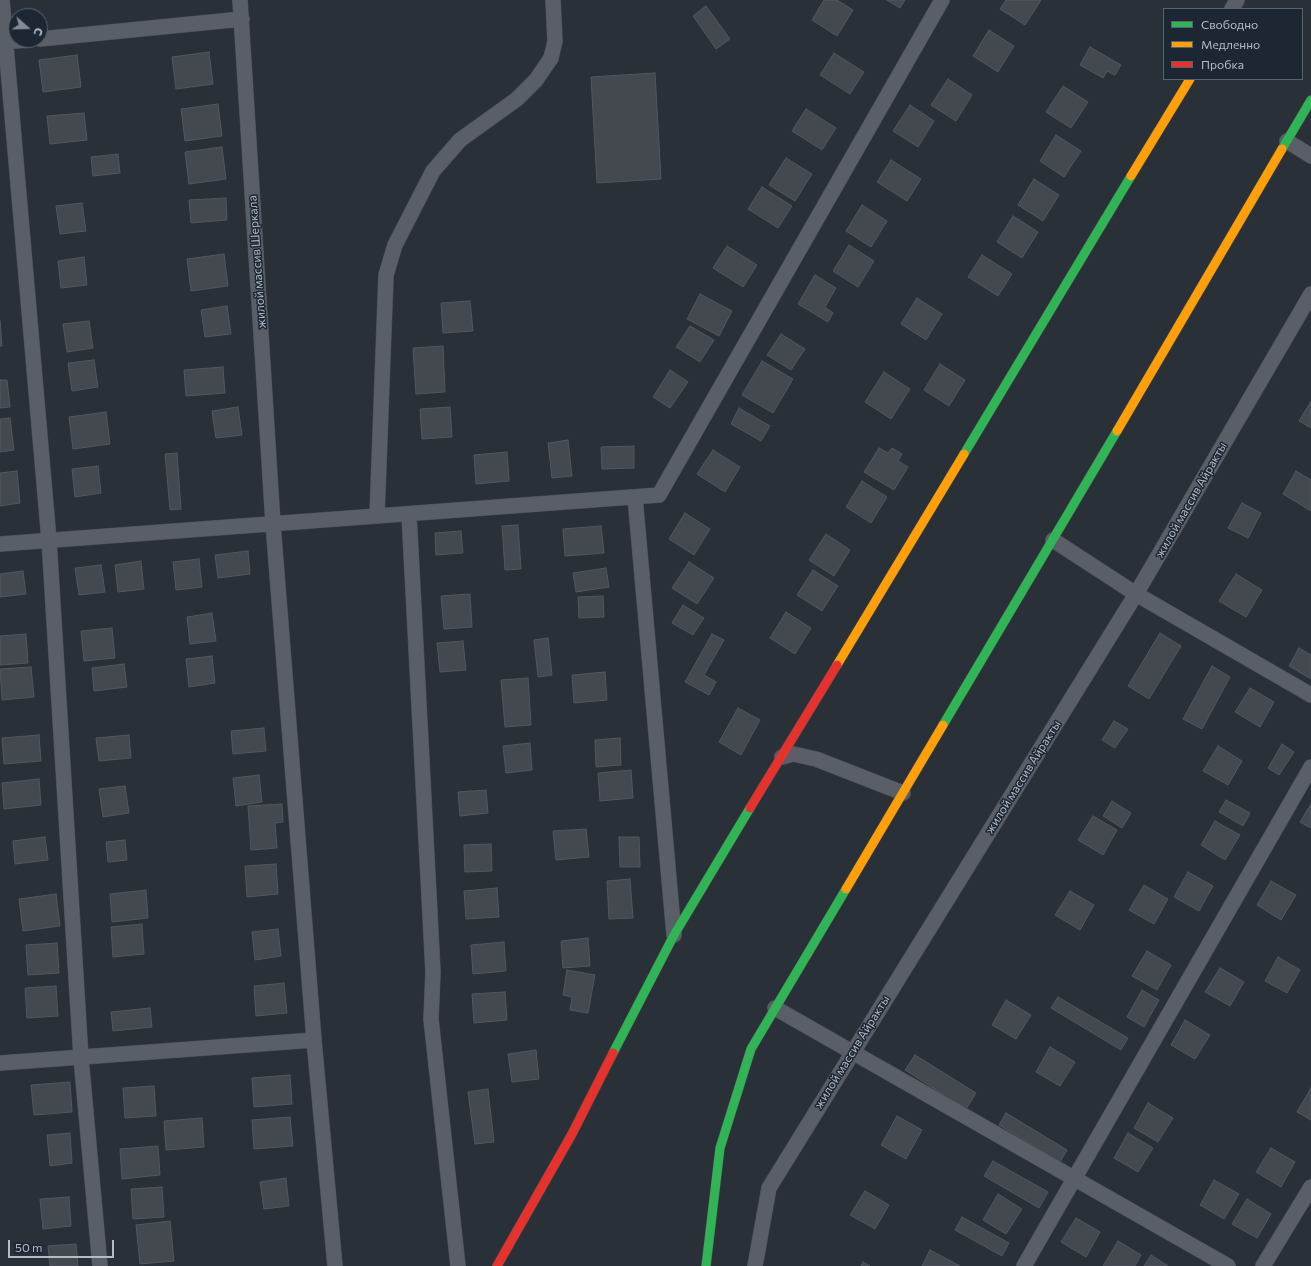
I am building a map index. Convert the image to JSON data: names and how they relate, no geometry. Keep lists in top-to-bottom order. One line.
{"streets":{"street":["жилой массив Шеркала","жилой массив Айракты"]},"legend":["Свободно","Медленно","Пробка"],"scale_bar":"50 m","north":"right"}
